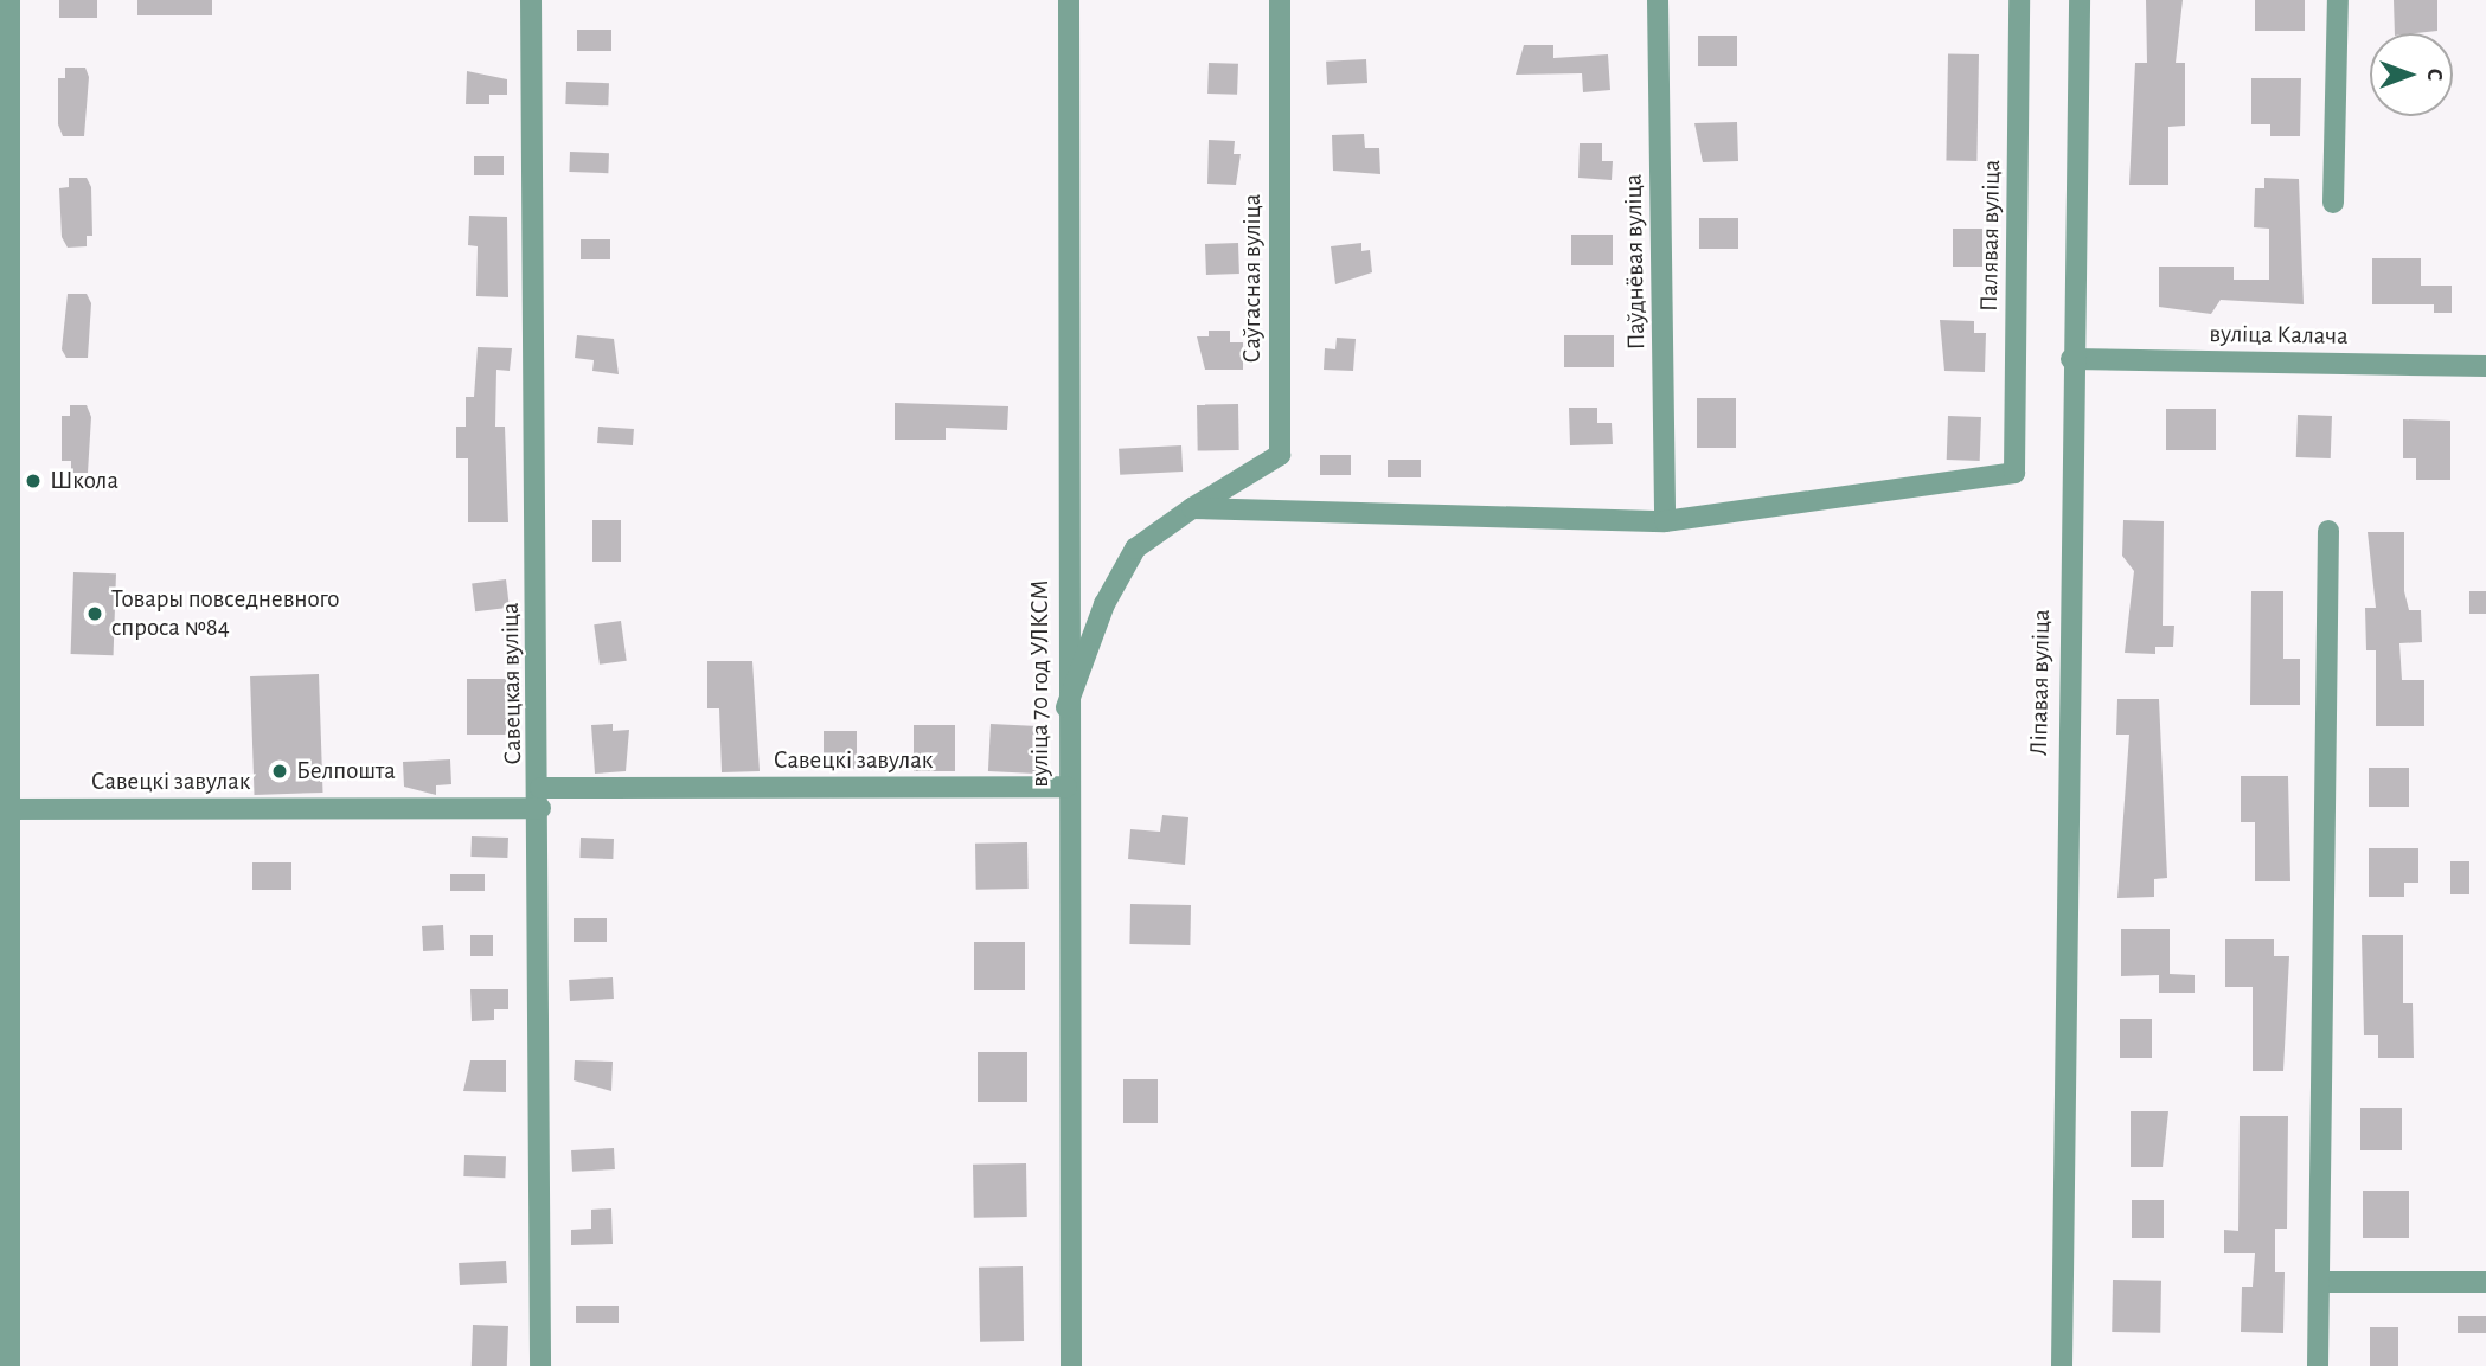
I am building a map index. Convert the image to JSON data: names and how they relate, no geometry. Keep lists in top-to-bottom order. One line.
{"streets":{"street":["Палявая вуліца","Паўднёвая вуліца","Саўгасная вуліца","вуліца Калача","Ліпавая вуліца","Савецкая вуліца","вуліца 70 год УЛКСМ","Савецкі завулак"]},"crossings":[["Палявая вуліца","Паўднёвая вуліца"],["вуліца Калача","Ліпавая вуліца"],["Савецкая вуліца","Савецкі завулак"],["вуліца 70 год УЛКСМ","Савецкі завулак"]],"places":["Школа","Товары повседневного спроса №84","Белпошта"],"north":"right"}
